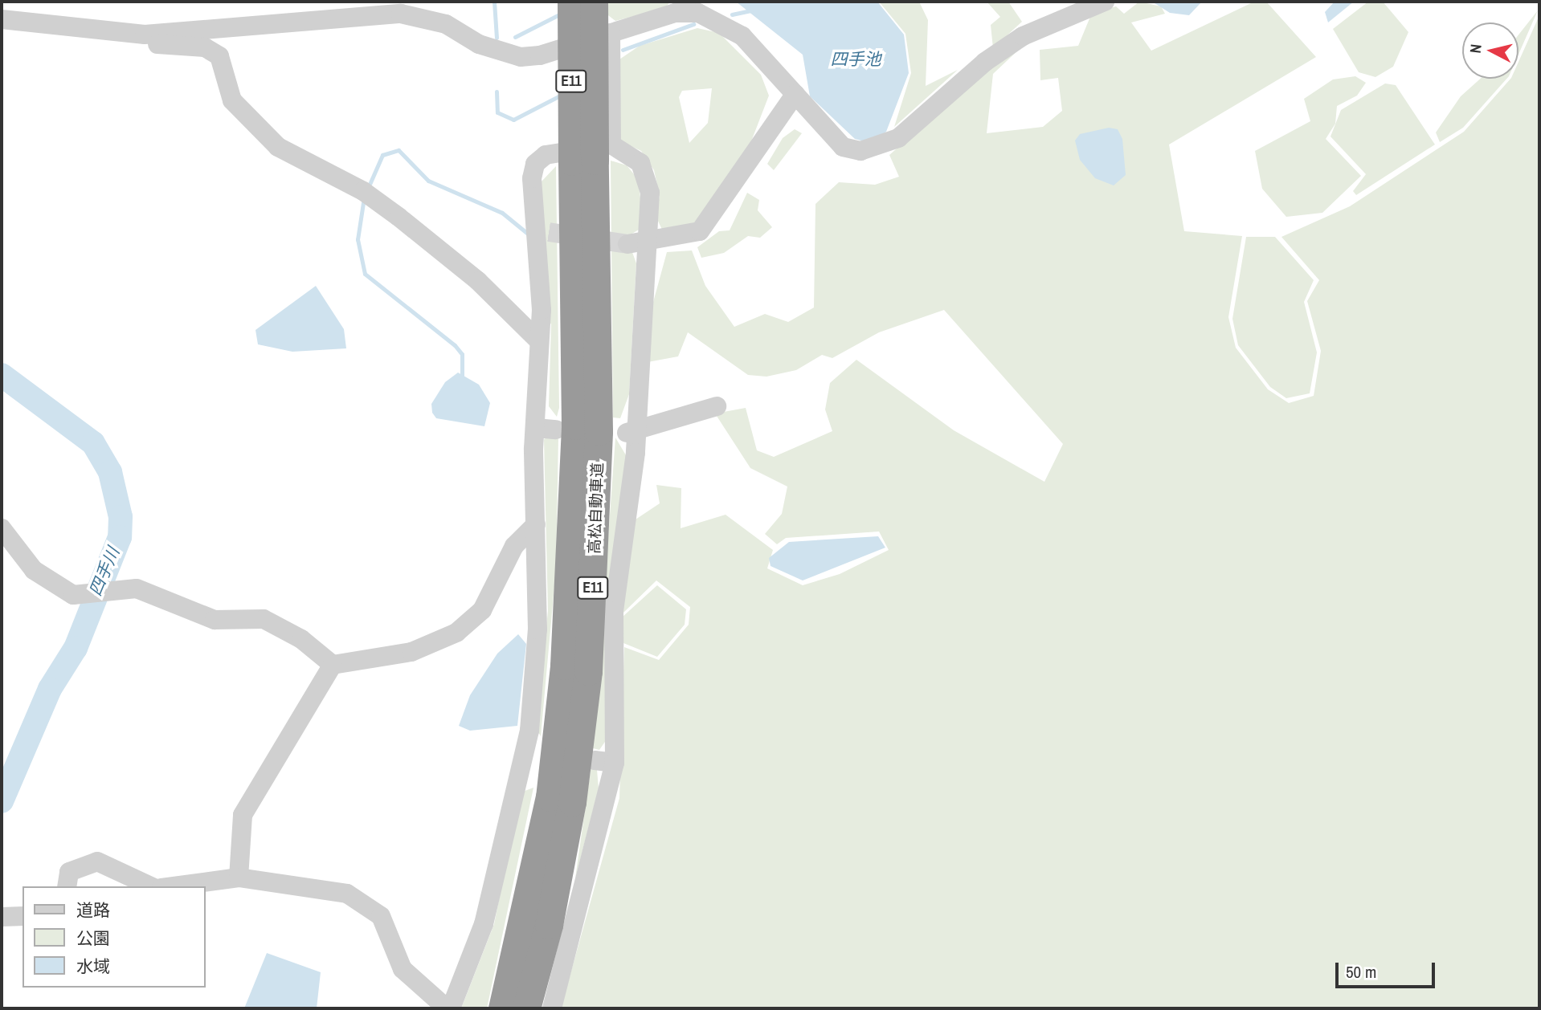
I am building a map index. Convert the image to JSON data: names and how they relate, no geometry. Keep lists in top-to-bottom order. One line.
{"streets":{"highway":["E11","高松自動車道"]},"water":["四手池","四手川"],"legend":["道路","公園","水域"],"scale_bar":"50 m","north":"left"}
